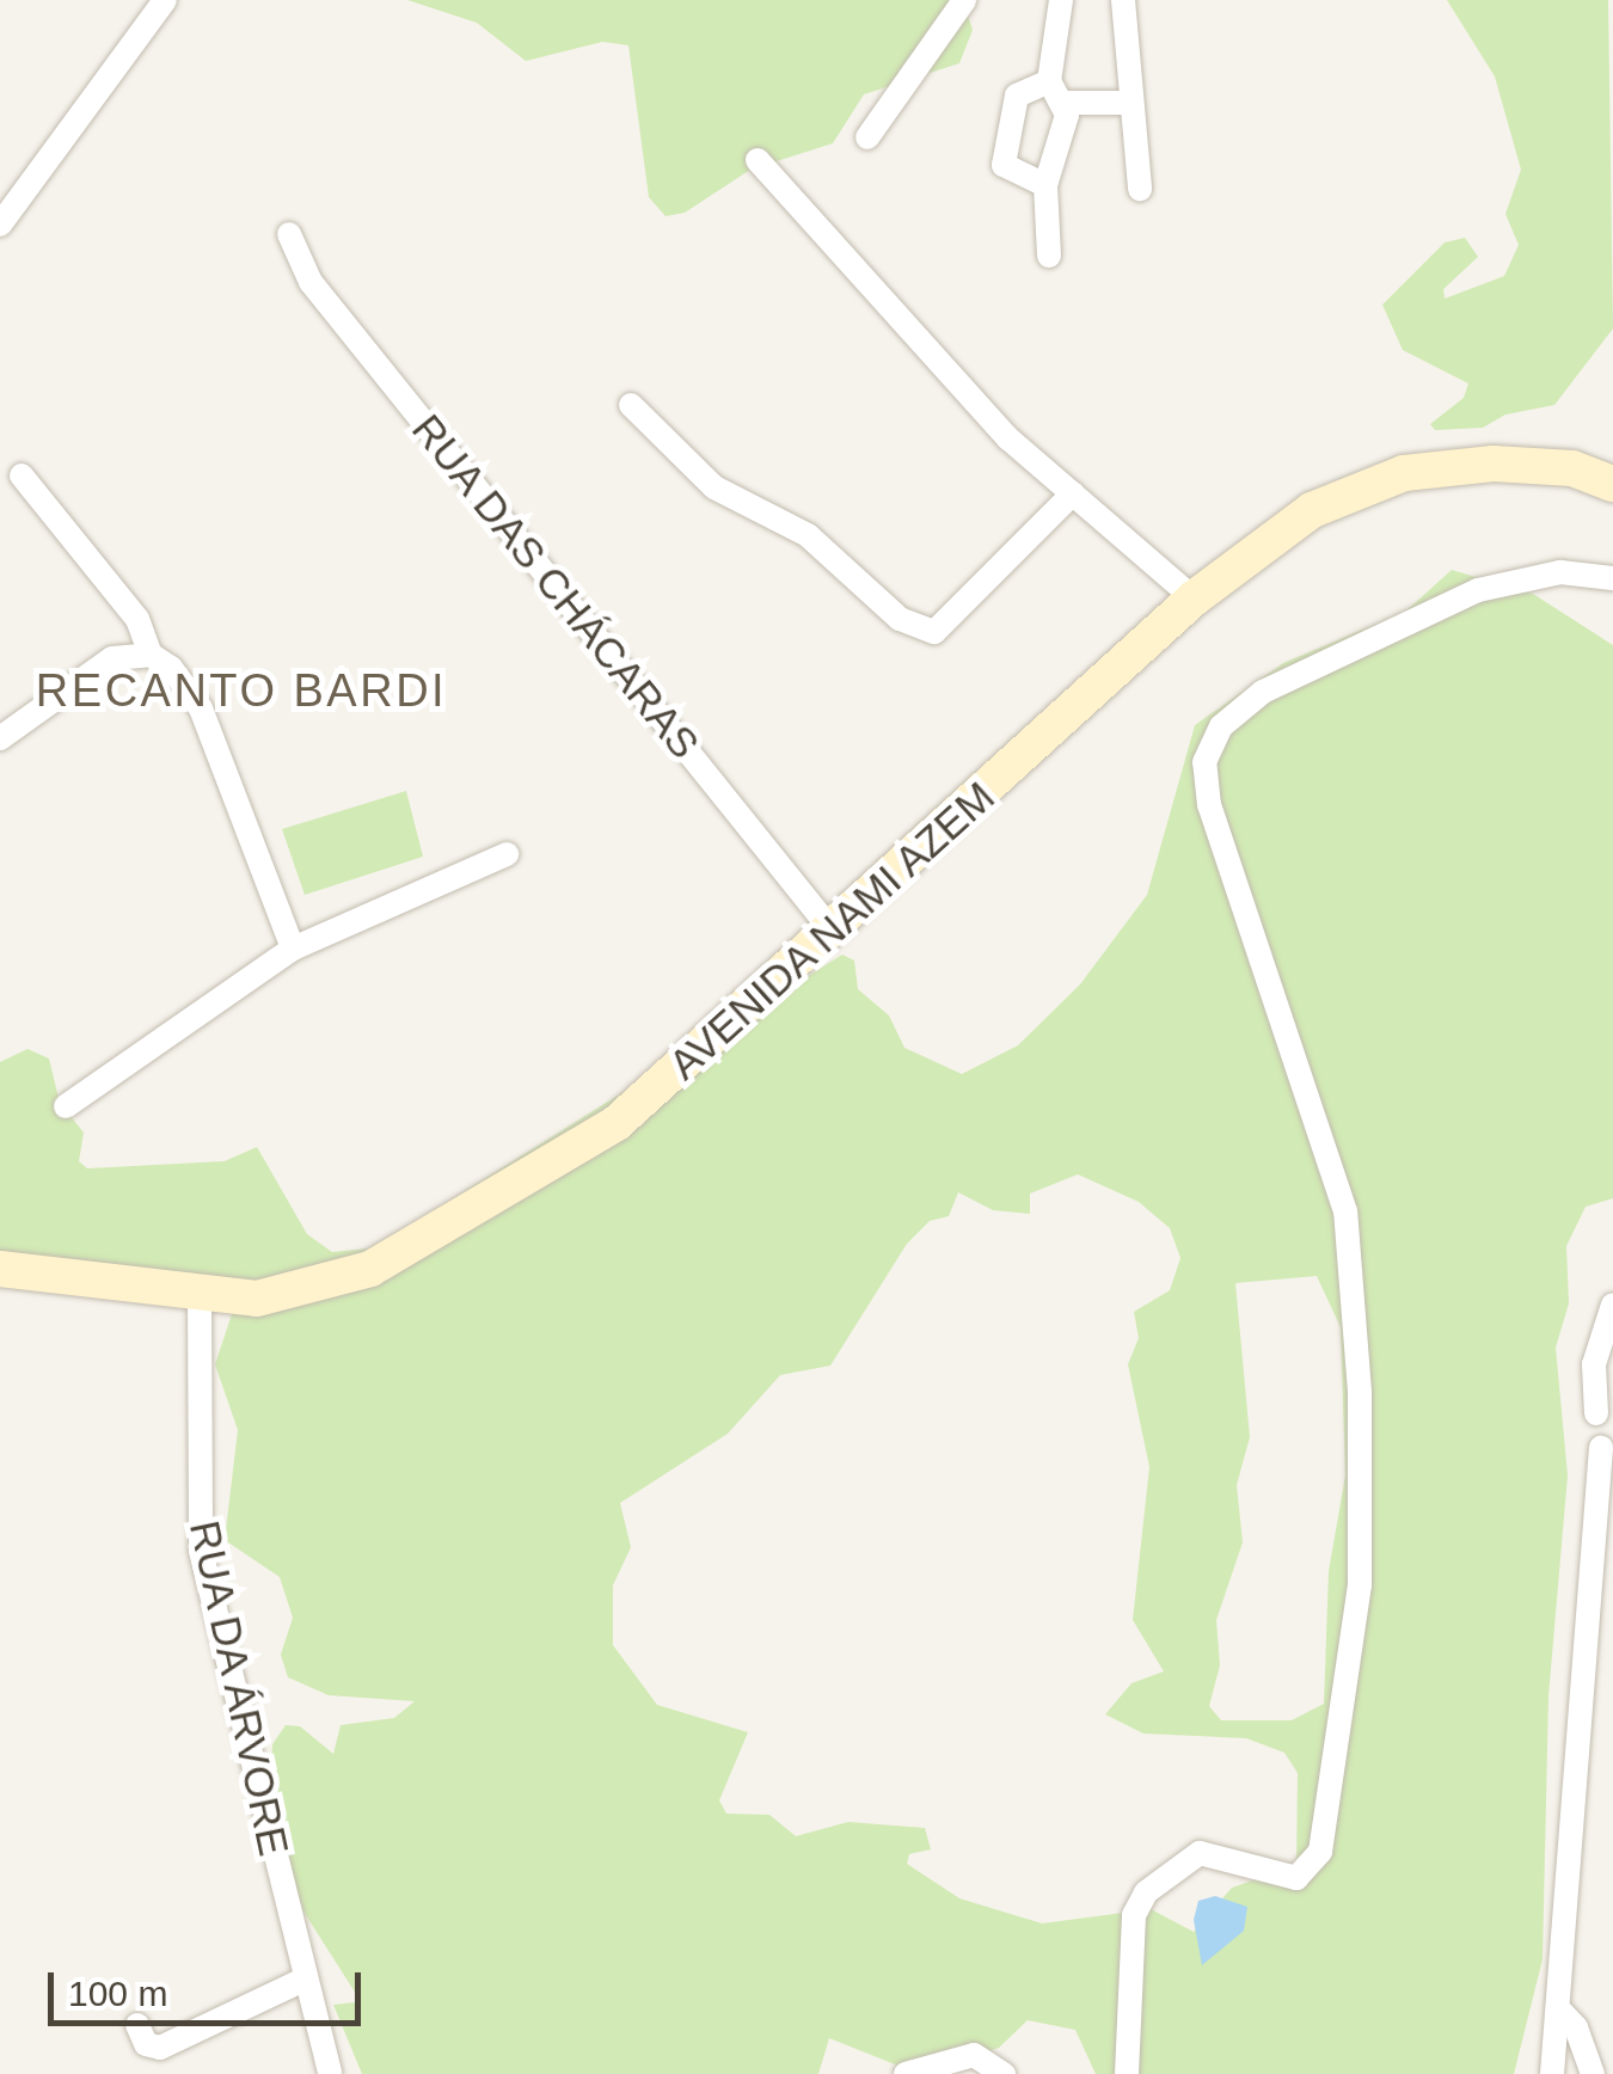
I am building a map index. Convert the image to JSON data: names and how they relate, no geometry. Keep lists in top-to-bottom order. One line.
{"streets":{"street":["RUA DAS CHÁCARAS","AVENIDA NAMI AZEM","RUA DA ÁRVORE"]},"crossings":[["RUA DAS CHÁCARAS","AVENIDA NAMI AZEM"],["AVENIDA NAMI AZEM","RUA DA ÁRVORE"]],"districts":["RECANTO BARDI"],"scale_bar":"100 m"}
